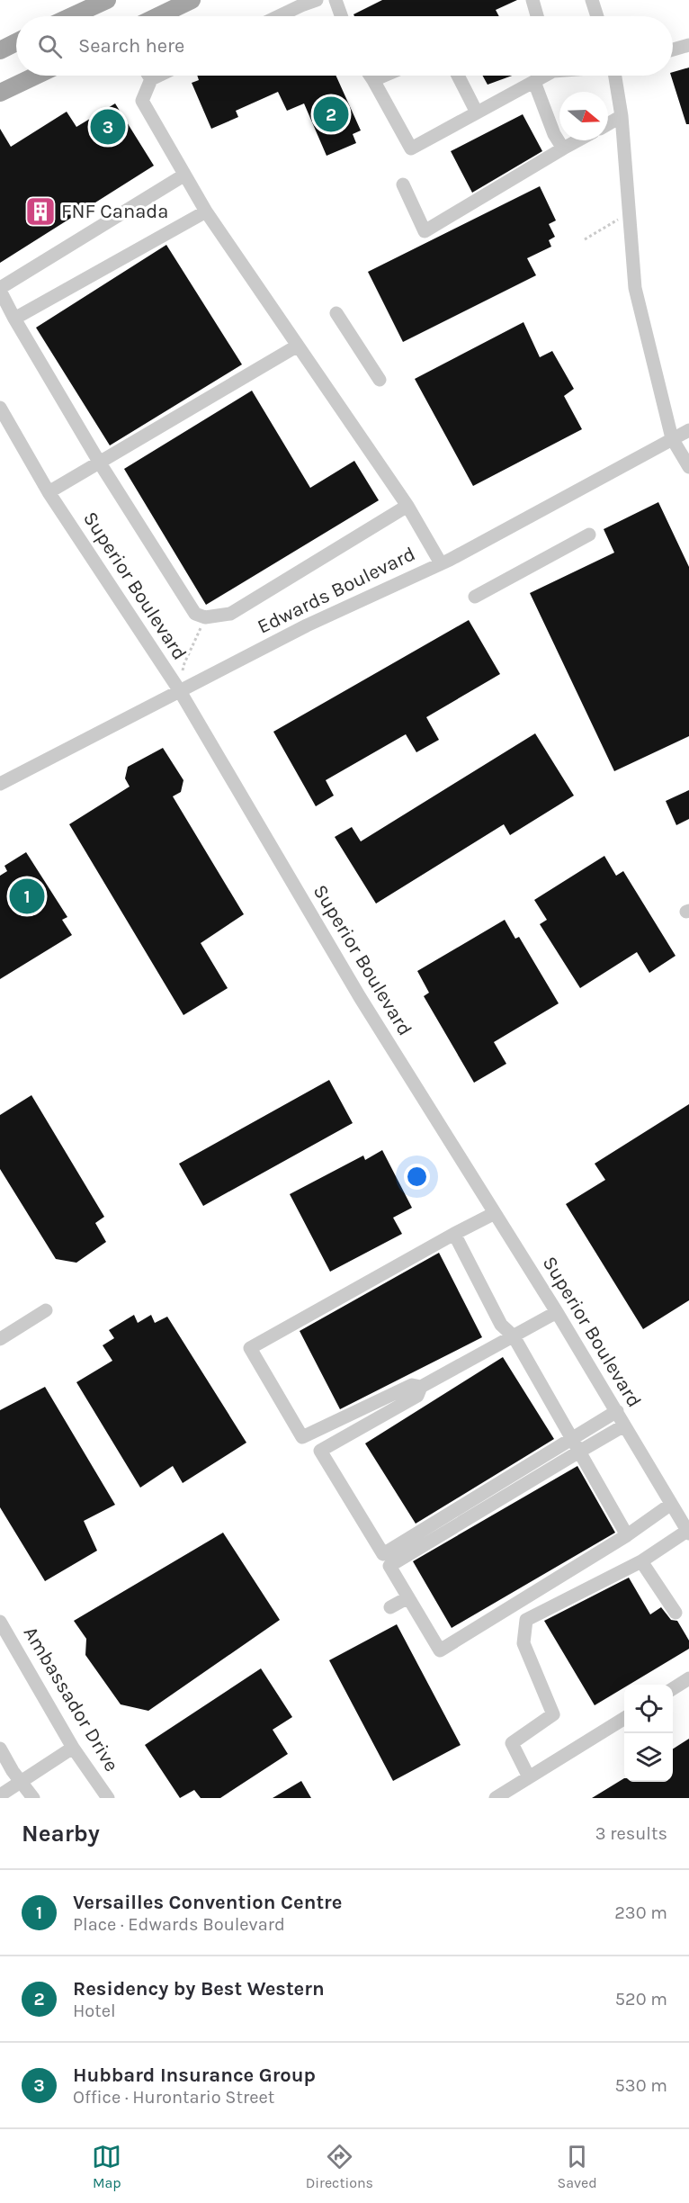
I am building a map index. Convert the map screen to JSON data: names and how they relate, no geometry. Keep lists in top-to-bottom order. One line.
{"streets":{"street":["Superior Boulevard","Edwards Boulevard","Ambassador Drive"]},"crossings":[["Superior Boulevard","Edwards Boulevard"]],"places":{"building":["FNF Canada"]},"north":"right","page":{"search":"Search here","pins":["2","3","1"],"heading":["Nearby","3 results"],"list":[{"mark":"1","name":"Versailles Convention Centre","note":"Place · Edwards Boulevard","value":"230 m"},{"mark":"2","name":"Residency by Best Western","note":"Hotel","value":"520 m"},{"mark":"3","name":"Hubbard Insurance Group","note":"Office · Hurontario Street","value":"530 m"}],"nav":["Map","Directions","Saved"]}}
